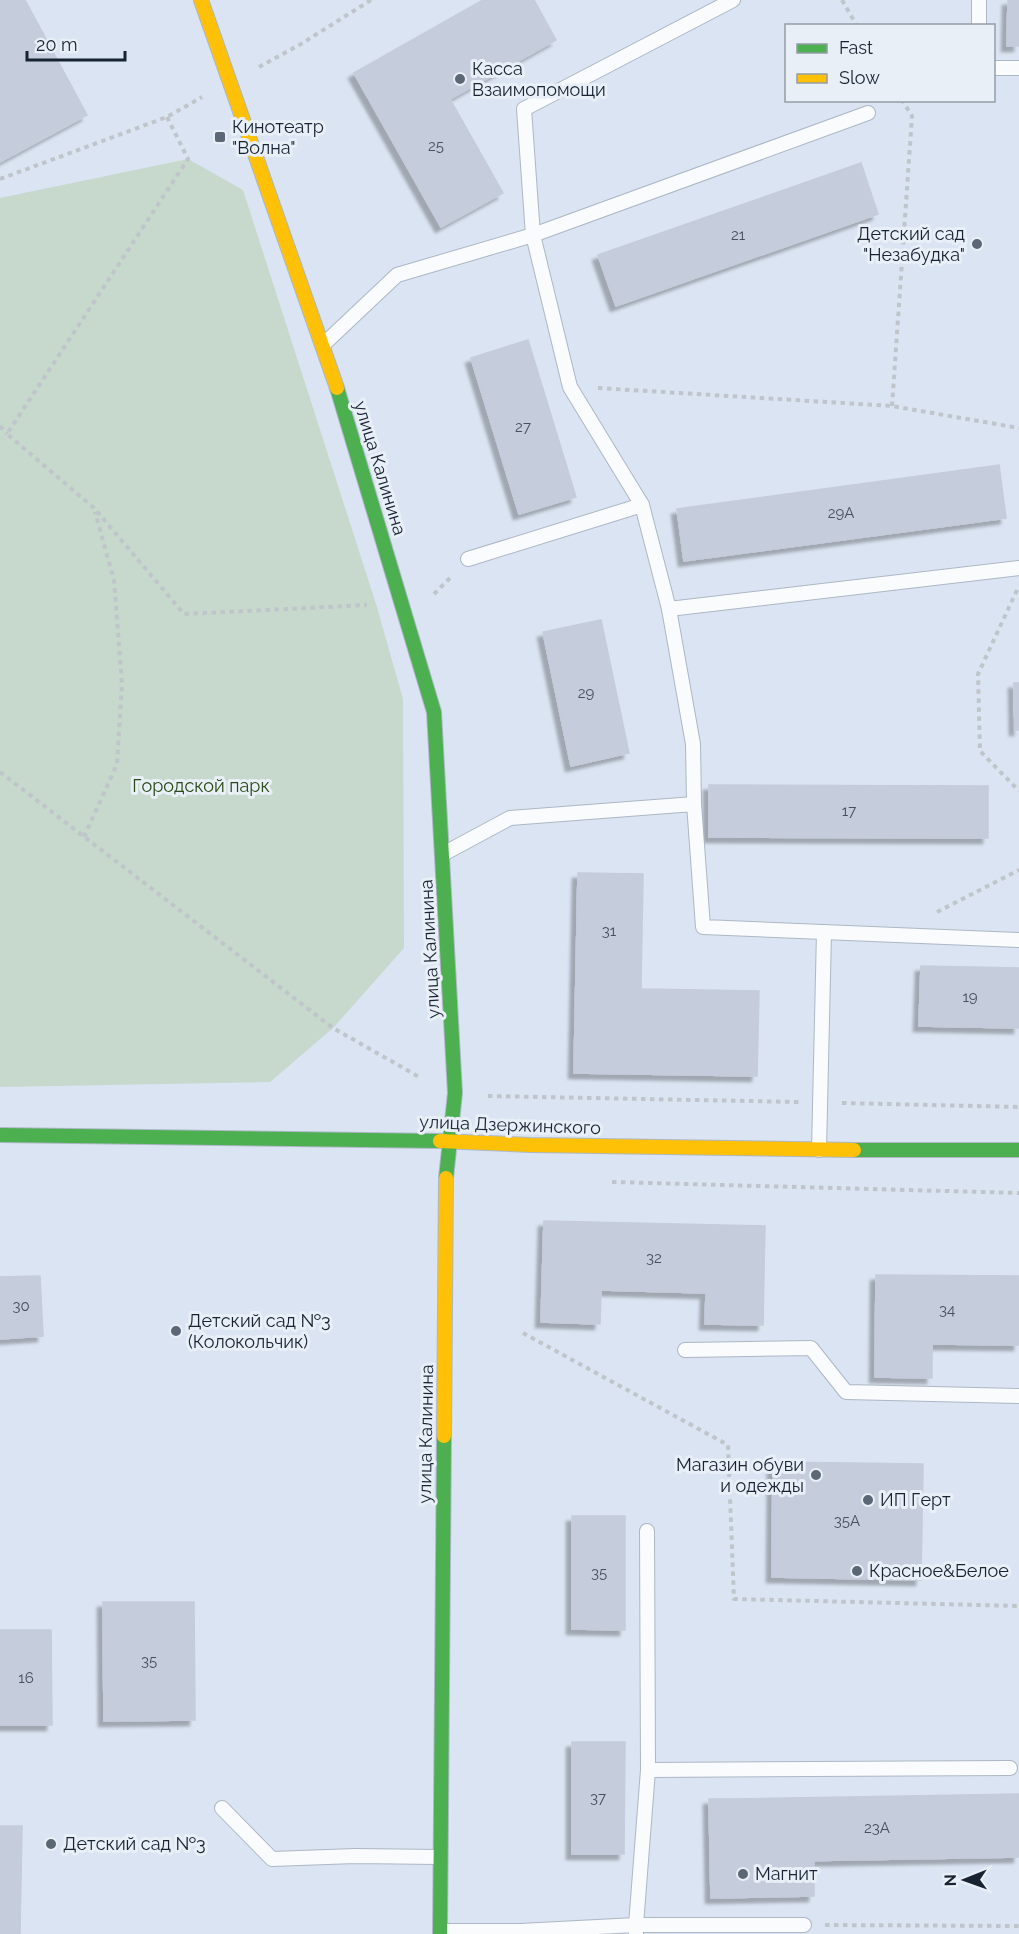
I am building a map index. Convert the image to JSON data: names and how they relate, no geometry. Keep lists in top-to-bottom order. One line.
{"streets":{"street":["улица Калинина","улица Дзержинского"]},"crossings":[["улица Калинина","улица Дзержинского"]],"parks":["Городской парк"],"places":{"other":["Касса Взаимопомощи","Детский сад \"Незабудка\"","Детский сад №3 (Колокольчик)","Магазин обуви и одежды","ИП Герт","Красное&Белое","Детский сад №3","Магнит"],"transit":["Кинотеатр \"Волна\""]},"house_numbers":["25","21","27","29А","29","17","31","19","32","30","34","35А","35","35","16","37","23А"],"legend":["Fast","Slow"],"scale_bar":"20 m","north":"left"}
